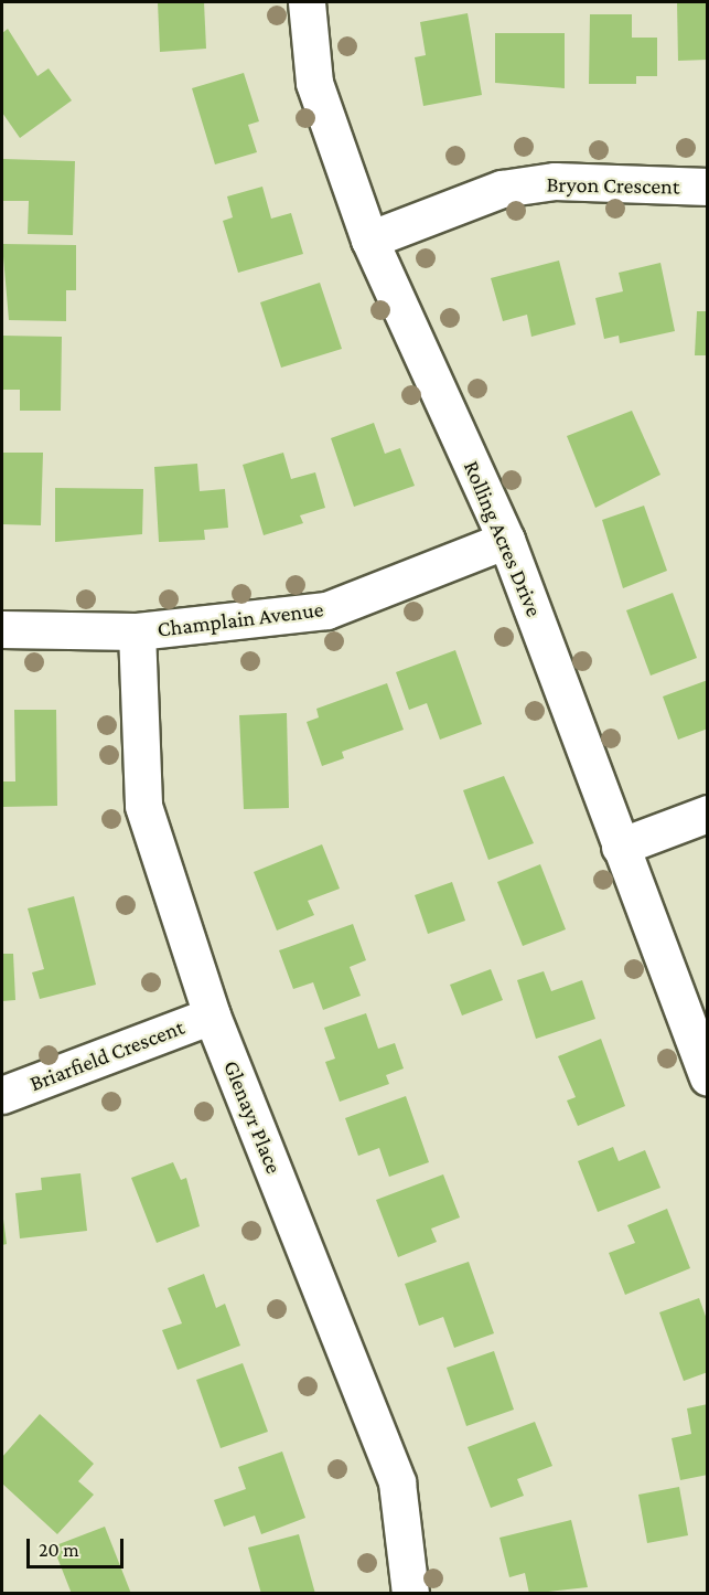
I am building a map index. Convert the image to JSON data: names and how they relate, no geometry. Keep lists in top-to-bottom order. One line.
{"streets":{"street":["Bryon Crescent","Rolling Acres Drive","Champlain Avenue","Briarfield Crescent","Glenayr Place"]},"crossings":[["Bryon Crescent","Rolling Acres Drive"],["Rolling Acres Drive","Champlain Avenue"],["Champlain Avenue","Glenayr Place"],["Briarfield Crescent","Glenayr Place"]],"scale_bar":"20 m"}
